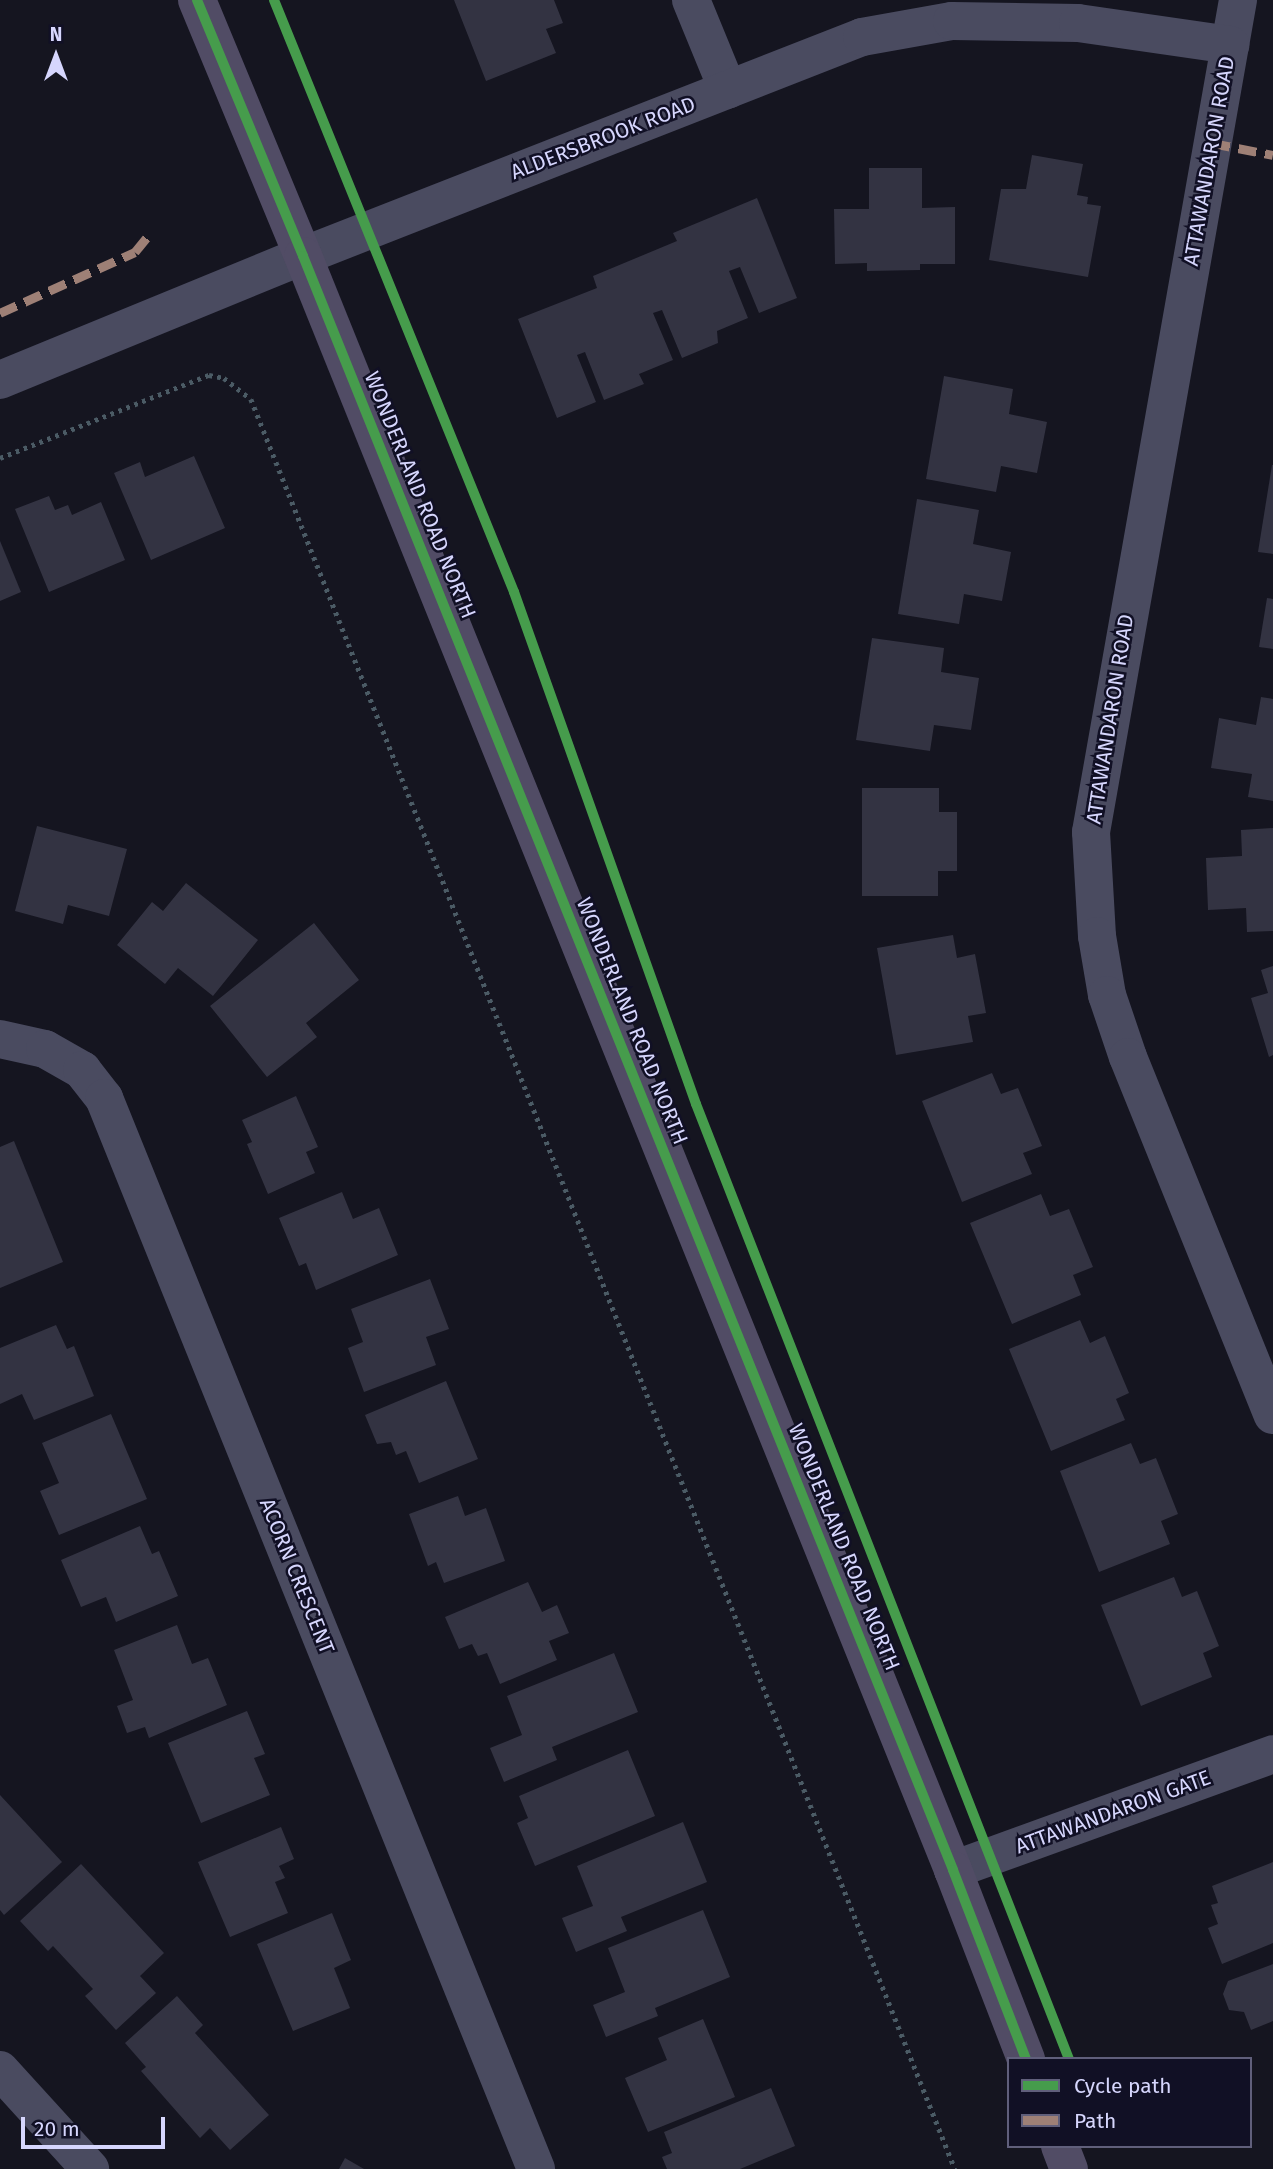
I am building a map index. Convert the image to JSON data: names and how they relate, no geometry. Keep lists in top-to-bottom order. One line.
{"streets":{"main road":["WONDERLAND ROAD NORTH"],"street":["ALDERSBROOK ROAD","ATTAWANDARON ROAD","ACORN CRESCENT","ATTAWANDARON GATE"]},"crossings":[["ALDERSBROOK ROAD","ATTAWANDARON ROAD"],["ALDERSBROOK ROAD","WONDERLAND ROAD NORTH"],["WONDERLAND ROAD NORTH","ATTAWANDARON GATE"]],"legend":["Cycle path","Path"],"scale_bar":"20 m","north":"top"}
